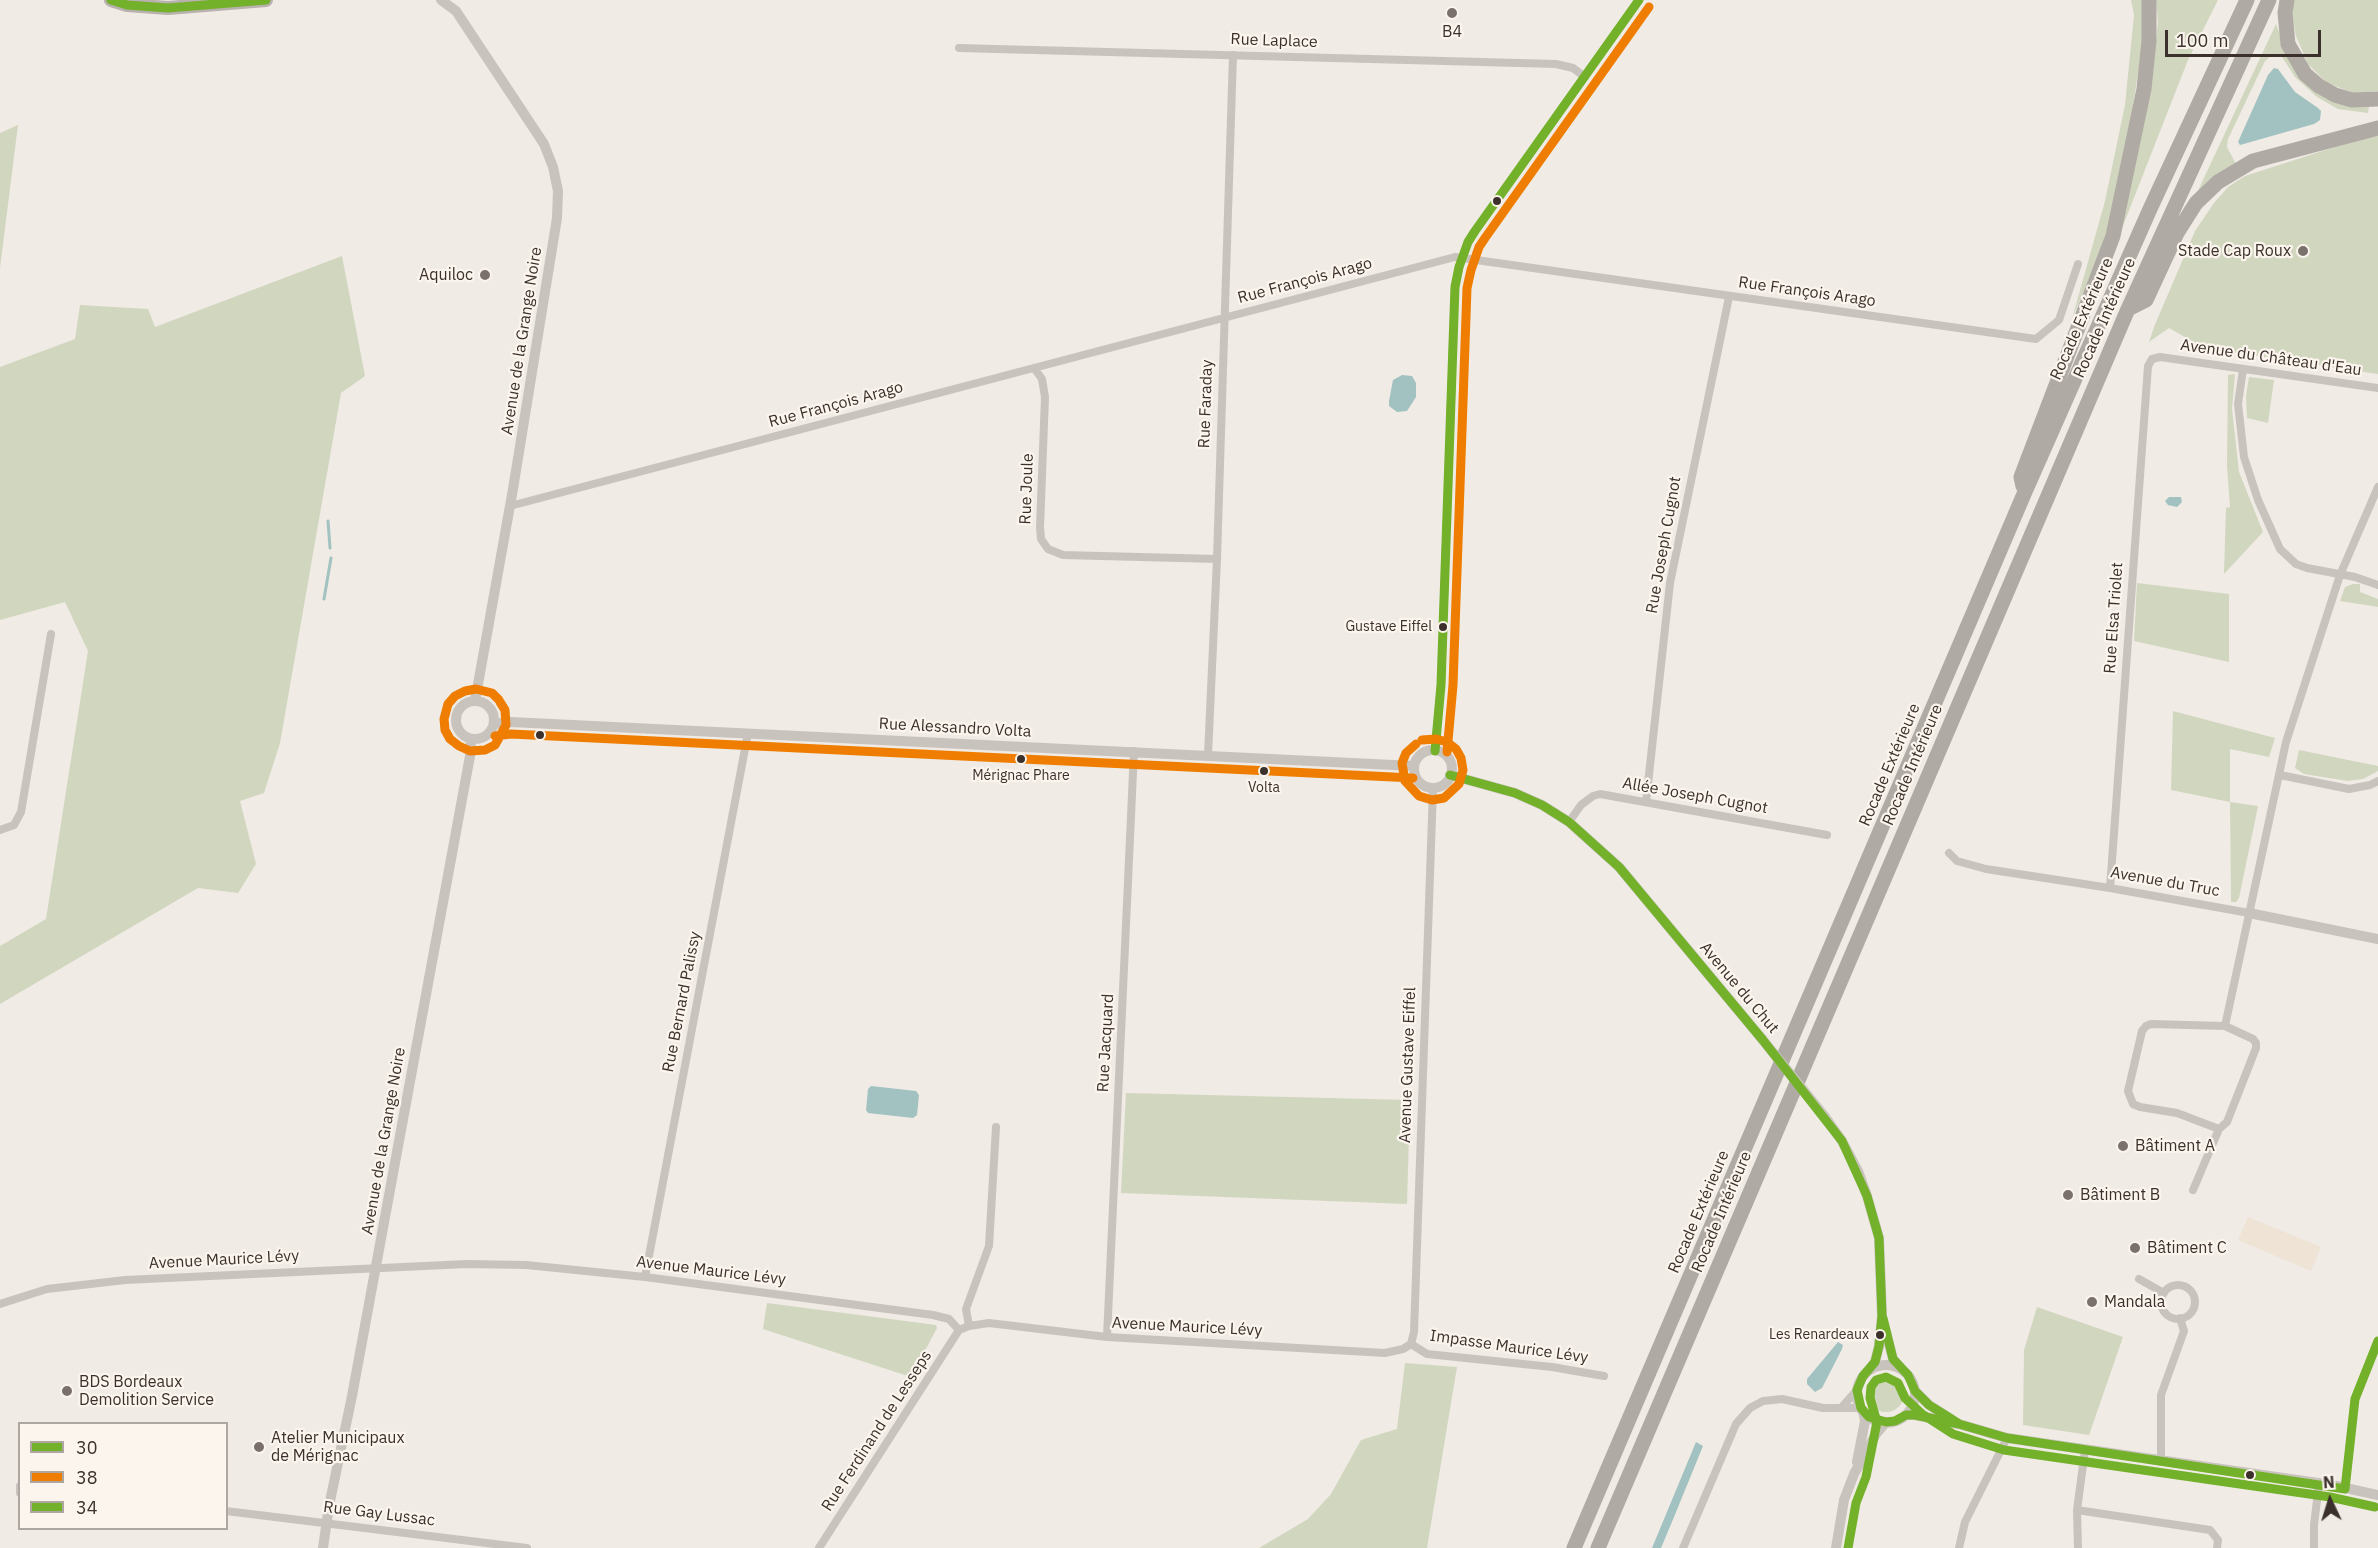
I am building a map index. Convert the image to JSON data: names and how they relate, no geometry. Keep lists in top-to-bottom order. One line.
{"streets":{"highway":["Rocade Intérieure","Rocade Extérieure"],"street":["Rue Laplace","Rue François Arago","Avenue de la Grange Noire","Avenue du Château d'Eau","Rue Faraday","Rue Joule","Rue Joseph Cugnot","Rue Elsa Triolet","Rue Alessandro Volta","Allée Joseph Cugnot","Avenue du Truc","Avenue du Chut","Rue Bernard Palissy","Rue Jacquard","Avenue Gustave Eiffel","Avenue Maurice Lévy","Impasse Maurice Lévy","Rue Ferdinand de Lesseps","Rue Gay Lussac"]},"crossings":[["Rue Laplace","Rue Faraday"],["Rue François Arago","Avenue de la Grange Noire"],["Rue François Arago","Rue Faraday"],["Rue François Arago","Rue Joule"],["Rue François Arago","Rue Joseph Cugnot"],["Avenue de la Grange Noire","Rue Alessandro Volta"],["Avenue de la Grange Noire","Avenue Maurice Lévy"],["Avenue de la Grange Noire","Rue Gay Lussac"],["Avenue du Château d'Eau","Rue Elsa Triolet"],["Rue Faraday","Rue Joule"],["Rue Faraday","Rue Alessandro Volta"],["Rue Joseph Cugnot","Allée Joseph Cugnot"],["Rue Elsa Triolet","Avenue du Truc"],["Rue Alessandro Volta","Avenue du Chut"],["Rue Alessandro Volta","Rue Bernard Palissy"],["Rue Alessandro Volta","Rue Jacquard"],["Rue Alessandro Volta","Avenue Gustave Eiffel"],["Allée Joseph Cugnot","Avenue du Chut"],["Avenue du Chut","Avenue Gustave Eiffel"],["Rue Bernard Palissy","Avenue Maurice Lévy"],["Rue Jacquard","Avenue Maurice Lévy"],["Avenue Gustave Eiffel","Avenue Maurice Lévy"],["Avenue Gustave Eiffel","Impasse Maurice Lévy"],["Avenue Maurice Lévy","Impasse Maurice Lévy"],["Avenue Maurice Lévy","Rue Ferdinand de Lesseps"]],"places":["B4","Stade Cap Roux","Aquiloc","Gustave Eiffel","Mérignac Phare","Volta","Bâtiment A","Bâtiment B","Bâtiment C","Mandala","Les Renardeaux","BDS Bordeaux Demolition Service","Atelier Municipaux de Mérignac"],"lines":["transit line 30","transit line 38","transit line 34"],"legend":["30","38","34"],"scale_bar":"100 m","north":"top"}
